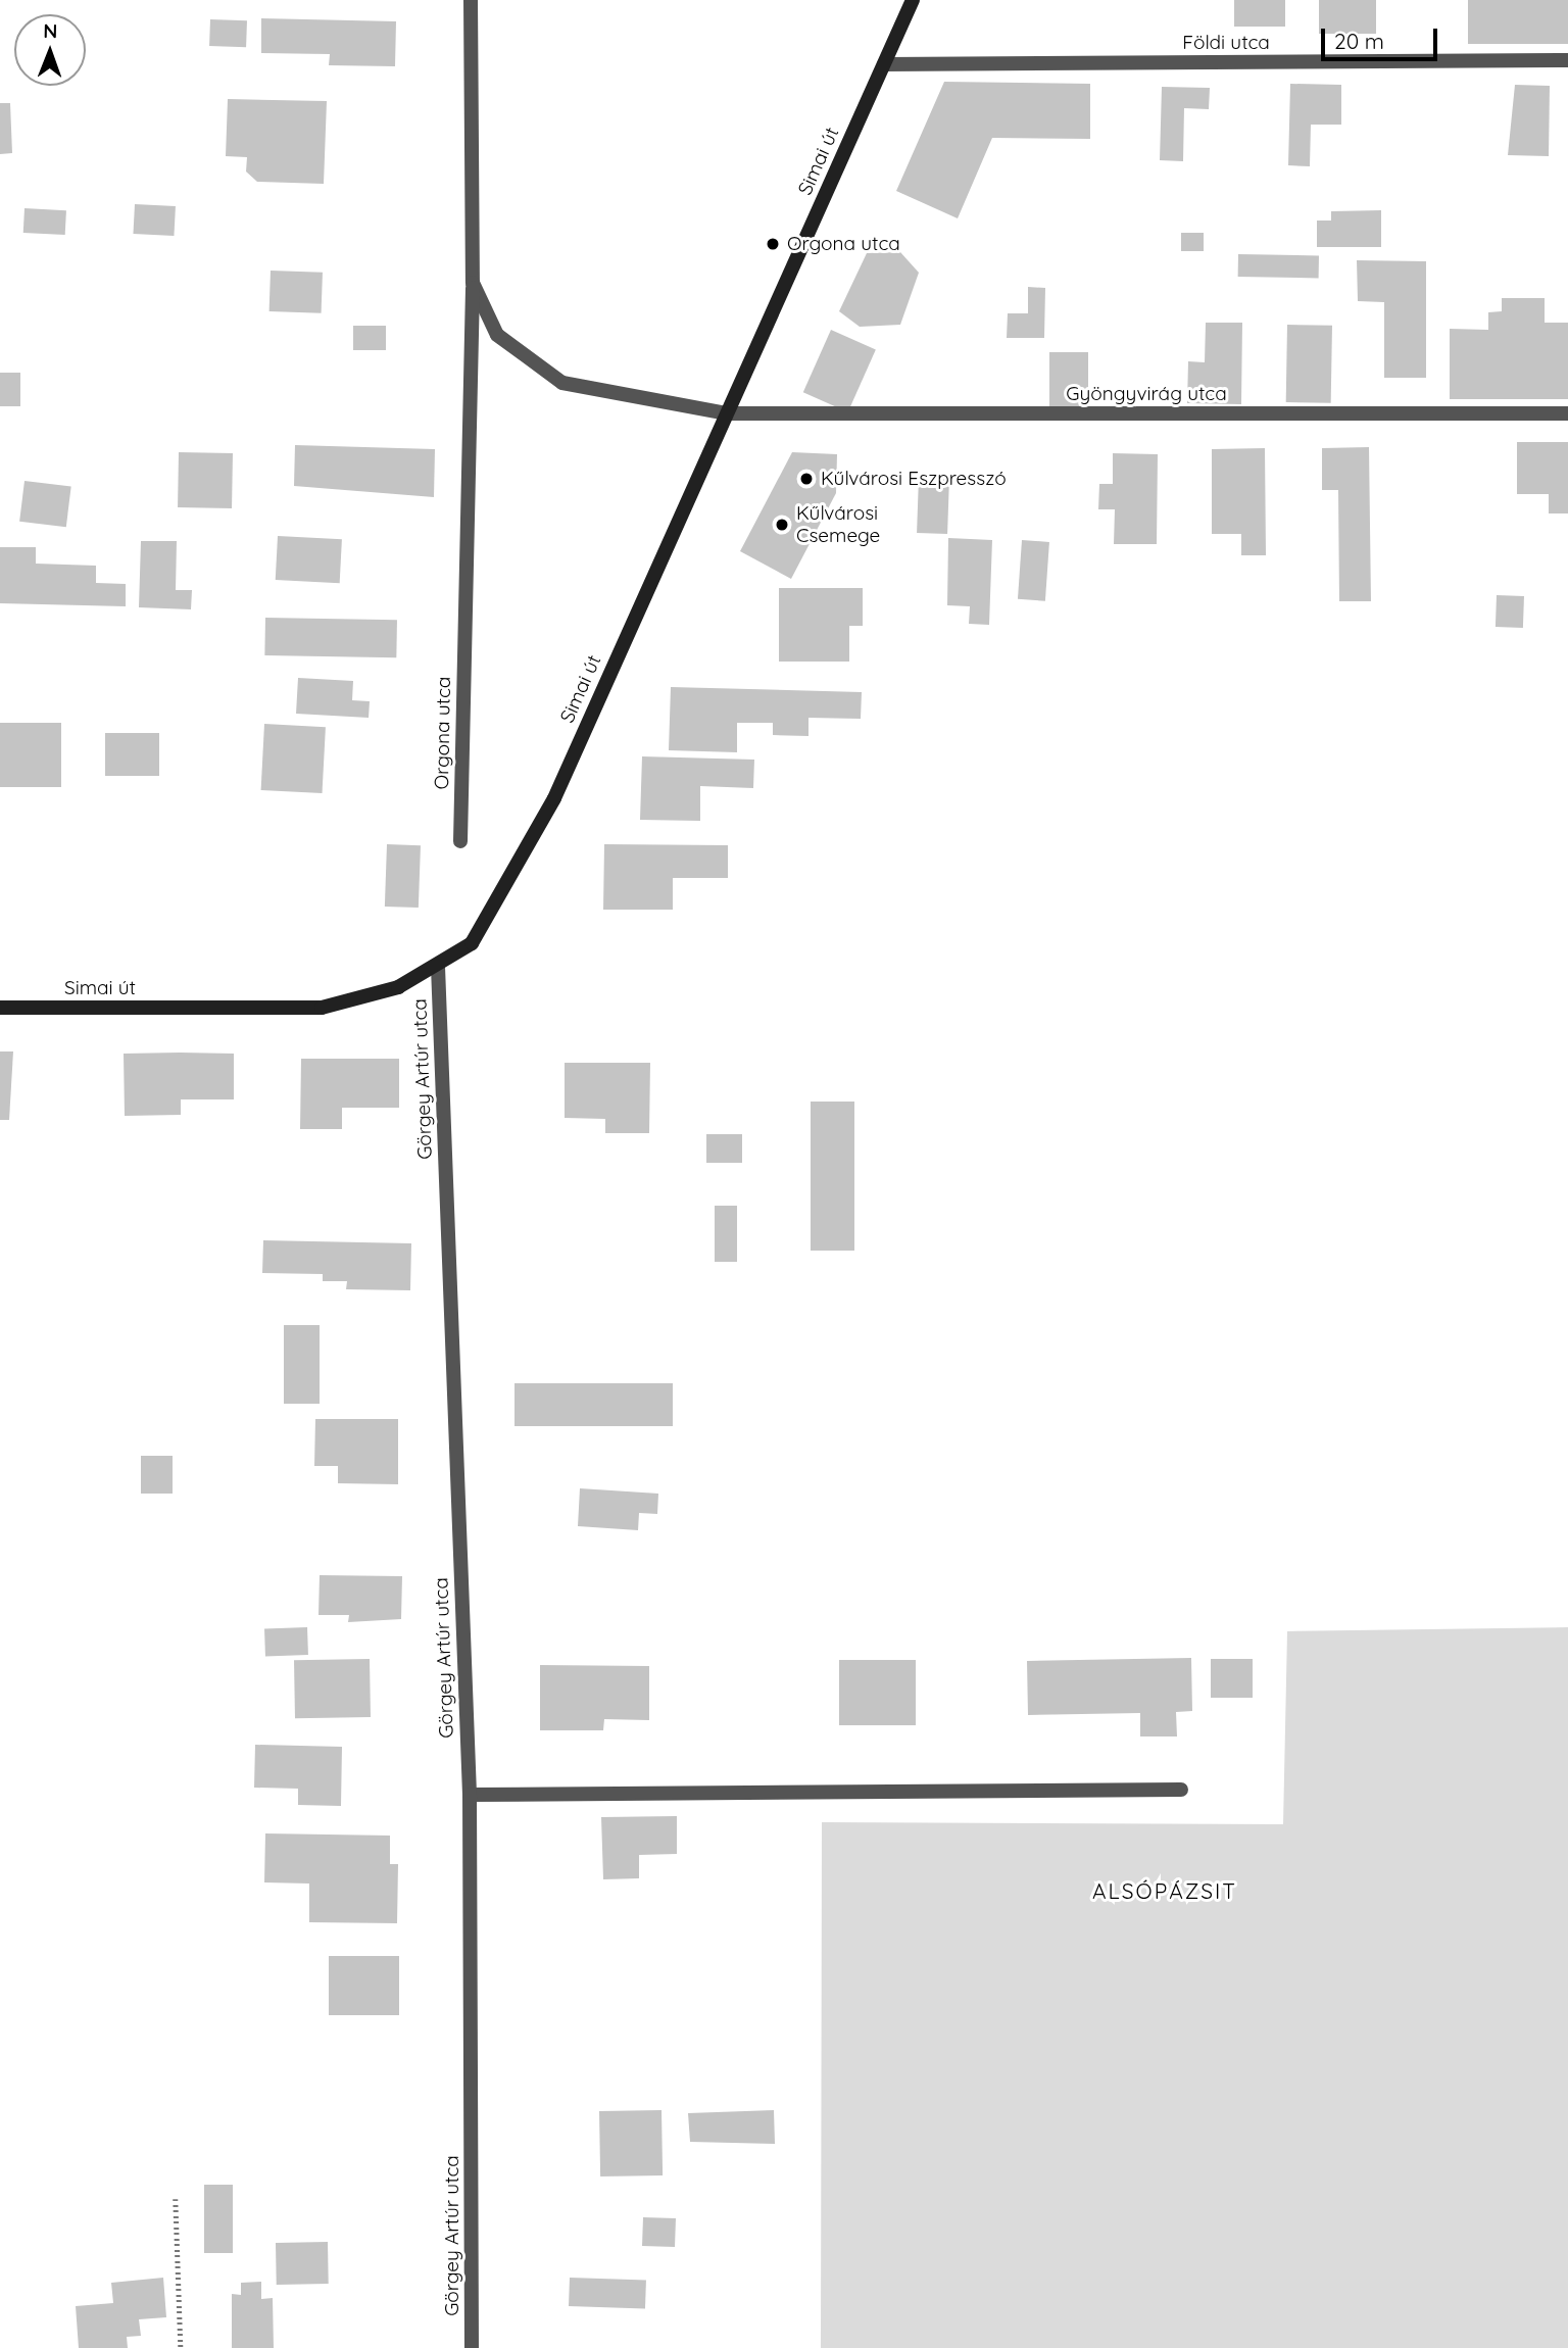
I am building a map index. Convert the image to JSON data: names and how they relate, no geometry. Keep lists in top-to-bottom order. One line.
{"streets":{"main road":["Simai út"],"street":["Földi utca","Gyöngyvirág utca","Orgona utca","Görgey Artúr utca"]},"crossings":[["Földi utca","Simai út"],["Simai út","Gyöngyvirág utca"],["Simai út","Orgona utca"],["Simai út","Görgey Artúr utca"],["Gyöngyvirág utca","Orgona utca"]],"districts":["ALSÓPÁZSIT"],"places":["Orgona utca","Kűlvárosi Eszpresszó","Kűlvárosi Csemege"],"scale_bar":"20 m","north":"top"}
